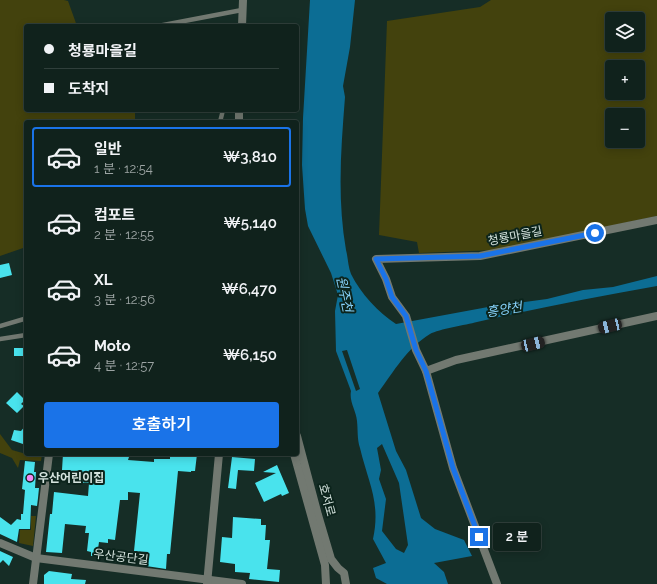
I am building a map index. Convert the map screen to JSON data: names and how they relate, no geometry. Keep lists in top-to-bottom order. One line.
{"streets":{"street":["청룡마을길","호저로","우산공단길"]},"water":["원주천","흥양천"],"places":["우산어린이집"],"page":{"map_buttons":["+","−"],"banner":["청룡마을길","도착지"],"list":[{"name":"일반","note":"1 분 · 12:54","value":"₩3,810"},{"name":"컴포트","note":"2 분 · 12:55","value":"₩5,140"},{"name":"XL","note":"3 분 · 12:56","value":"₩6,470"},{"name":"Moto","note":"4 분 · 12:57","value":"₩6,150"}],"buttons":"호출하기","bubble":"2 분"}}
